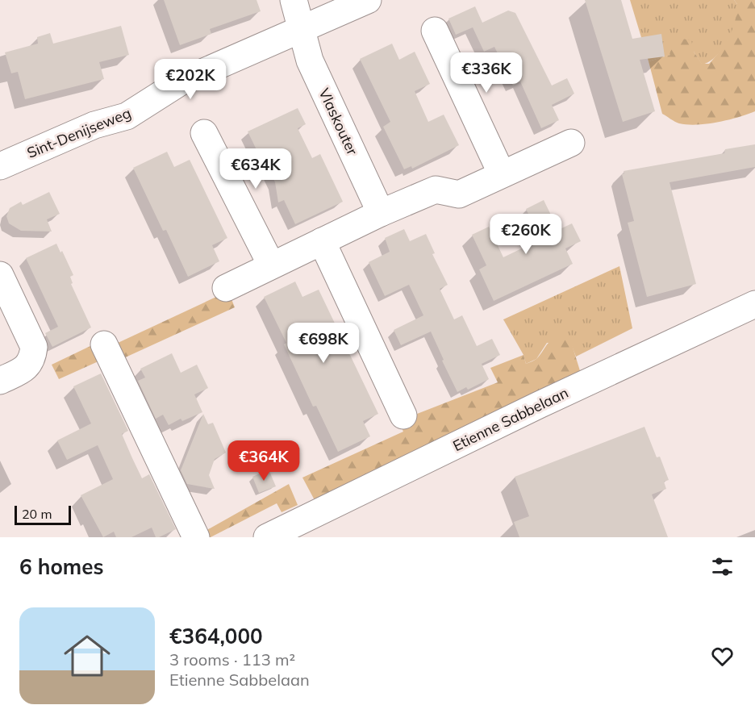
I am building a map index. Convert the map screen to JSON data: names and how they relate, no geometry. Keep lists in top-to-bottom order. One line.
{"streets":{"street":["Vlaskouter","Sint-Denijseweg","Etienne Sabbelaan"]},"crossings":[["Vlaskouter","Sint-Denijseweg"]],"scale_bar":"20 m","page":{"price":["€336K","€202K","€634K","€260K","€698K","€364K"],"scale":"20 m","heading":"6 homes","list":[{"name":"€364,000","note":"3 rooms · 113 m² · Etienne Sabbelaan"}]}}
